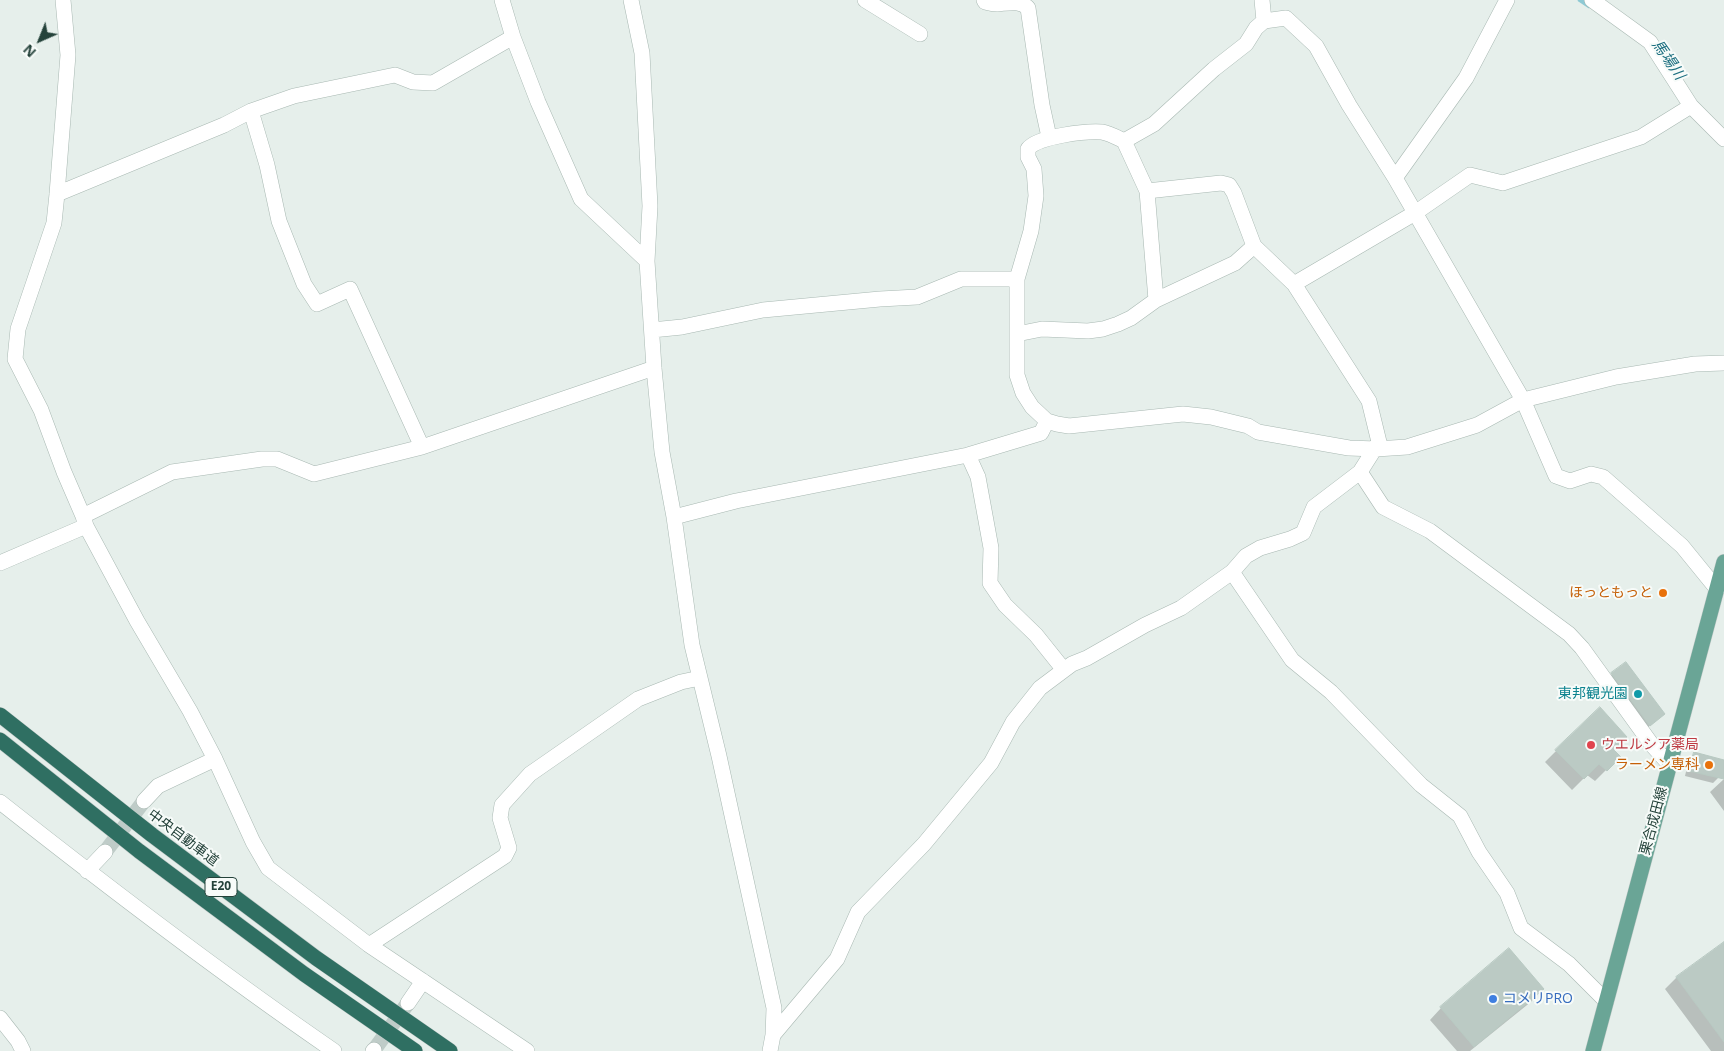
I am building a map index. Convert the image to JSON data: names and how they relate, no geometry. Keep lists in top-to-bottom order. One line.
{"streets":{"highway":["中央自動車道","E20"],"main road":["栗合成田線"]},"water":["馬場川"],"places":["ほっともっと","東邦観光園","ウエルシア薬局","ラーメン専科","コメリPRO"],"north":"bottom left"}
